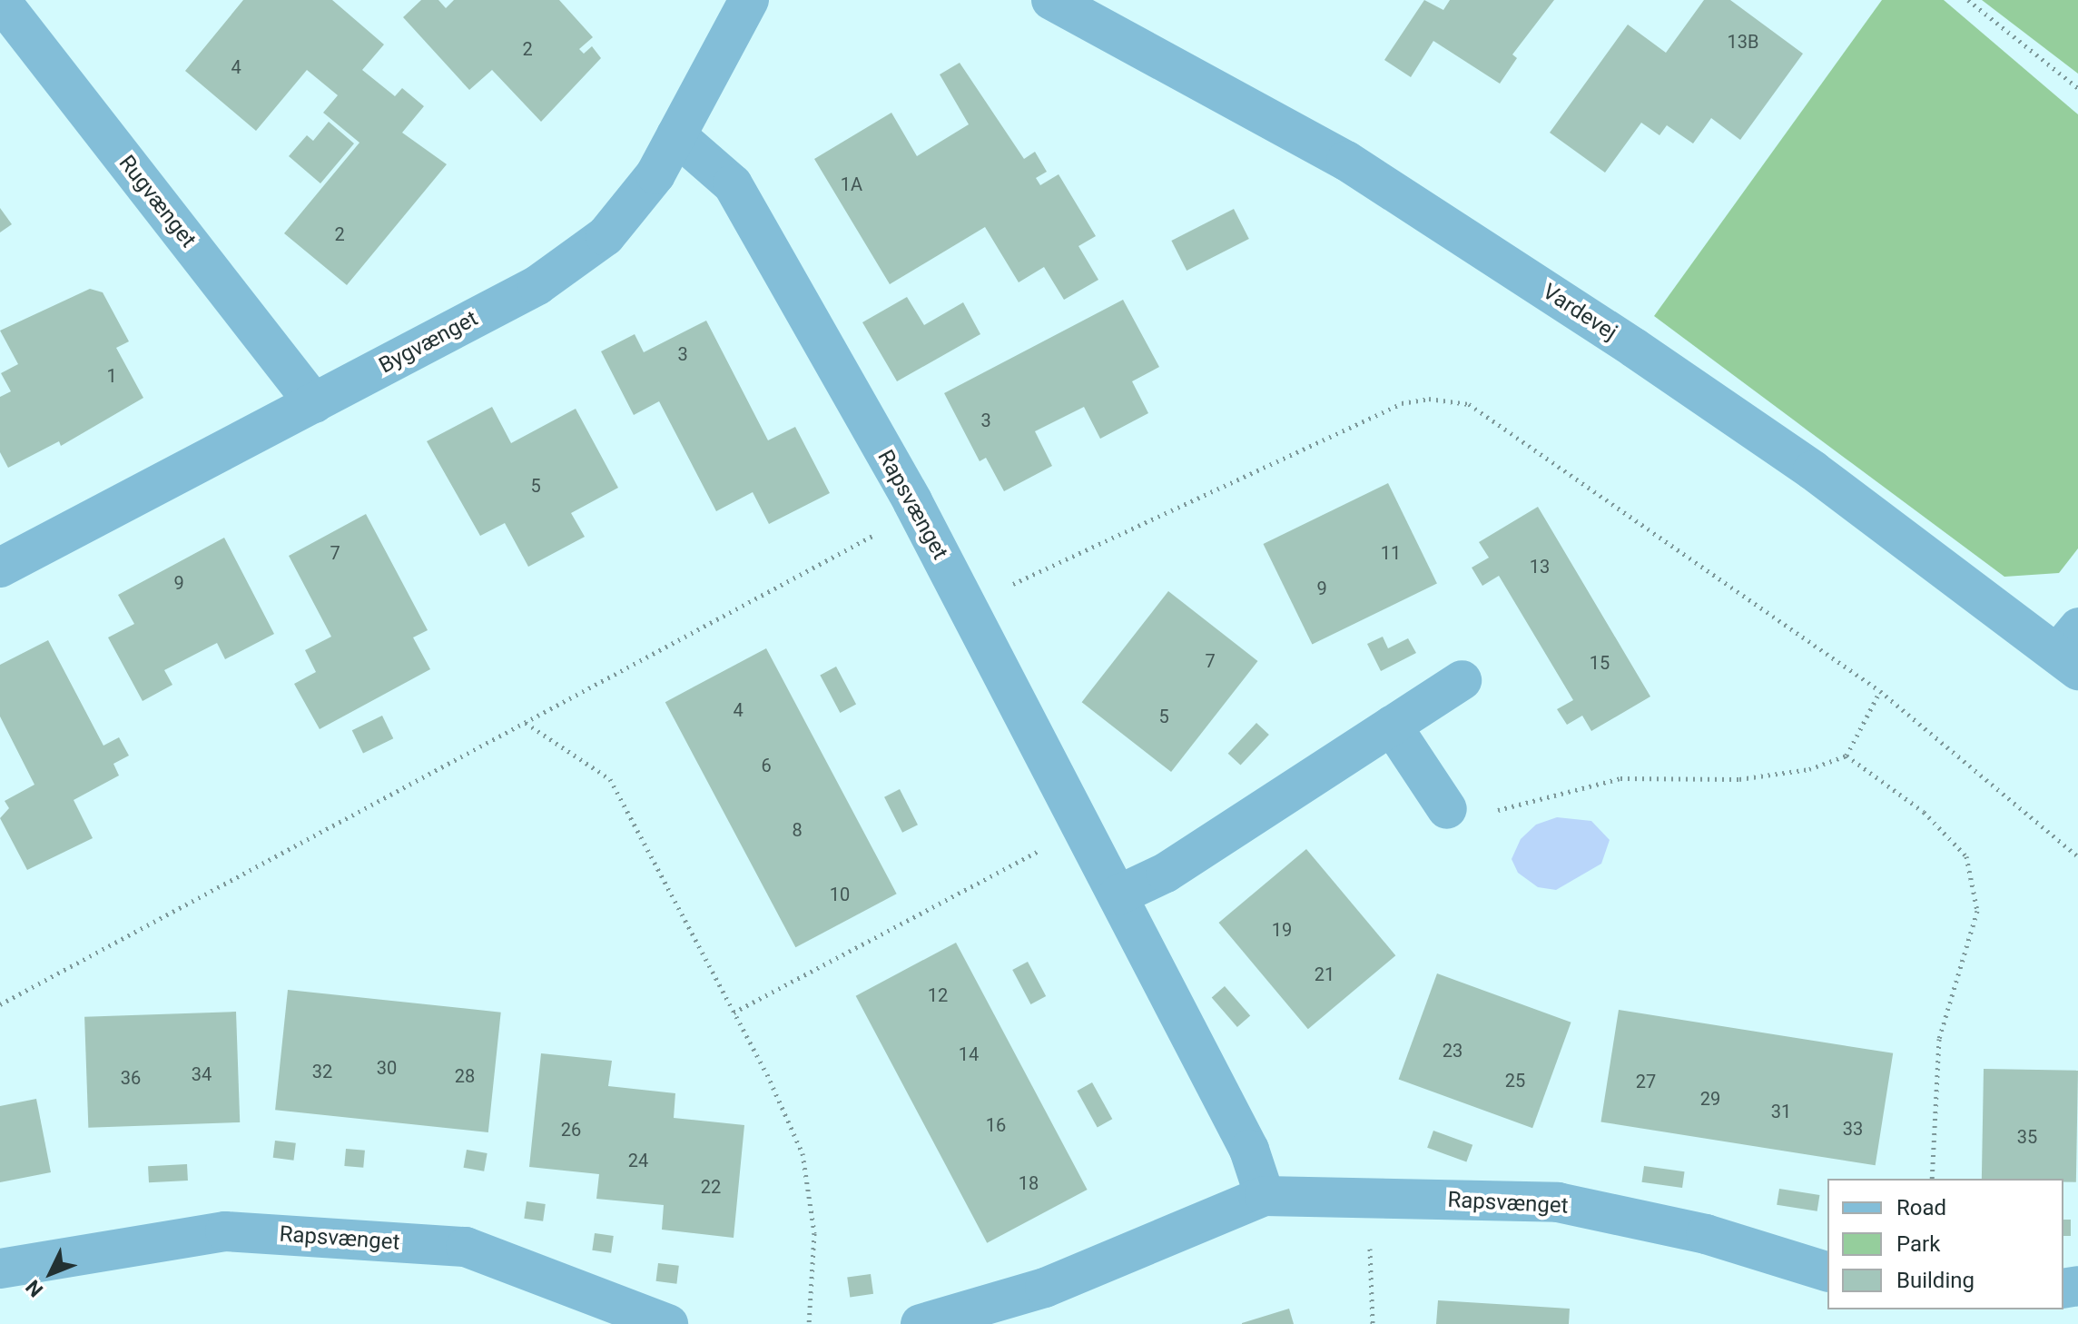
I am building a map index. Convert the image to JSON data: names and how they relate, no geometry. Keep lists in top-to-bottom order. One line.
{"streets":{"street":["Rugvænget","Vardevej","Bygvænget","Rapsvænget"]},"crossings":[["Rugvænget","Bygvænget"],["Bygvænget","Rapsvænget"]],"house_numbers":["13B","2","4","1A","2","3","1","3","5","7","11","13","9","9","7","15","4","5","6","8","10","19","21","12","23","14","30","32","34","28","36","25","27","29","31","16","33","26","35","24","18","22"],"legend":["Road","Park","Building"],"north":"bottom left"}
